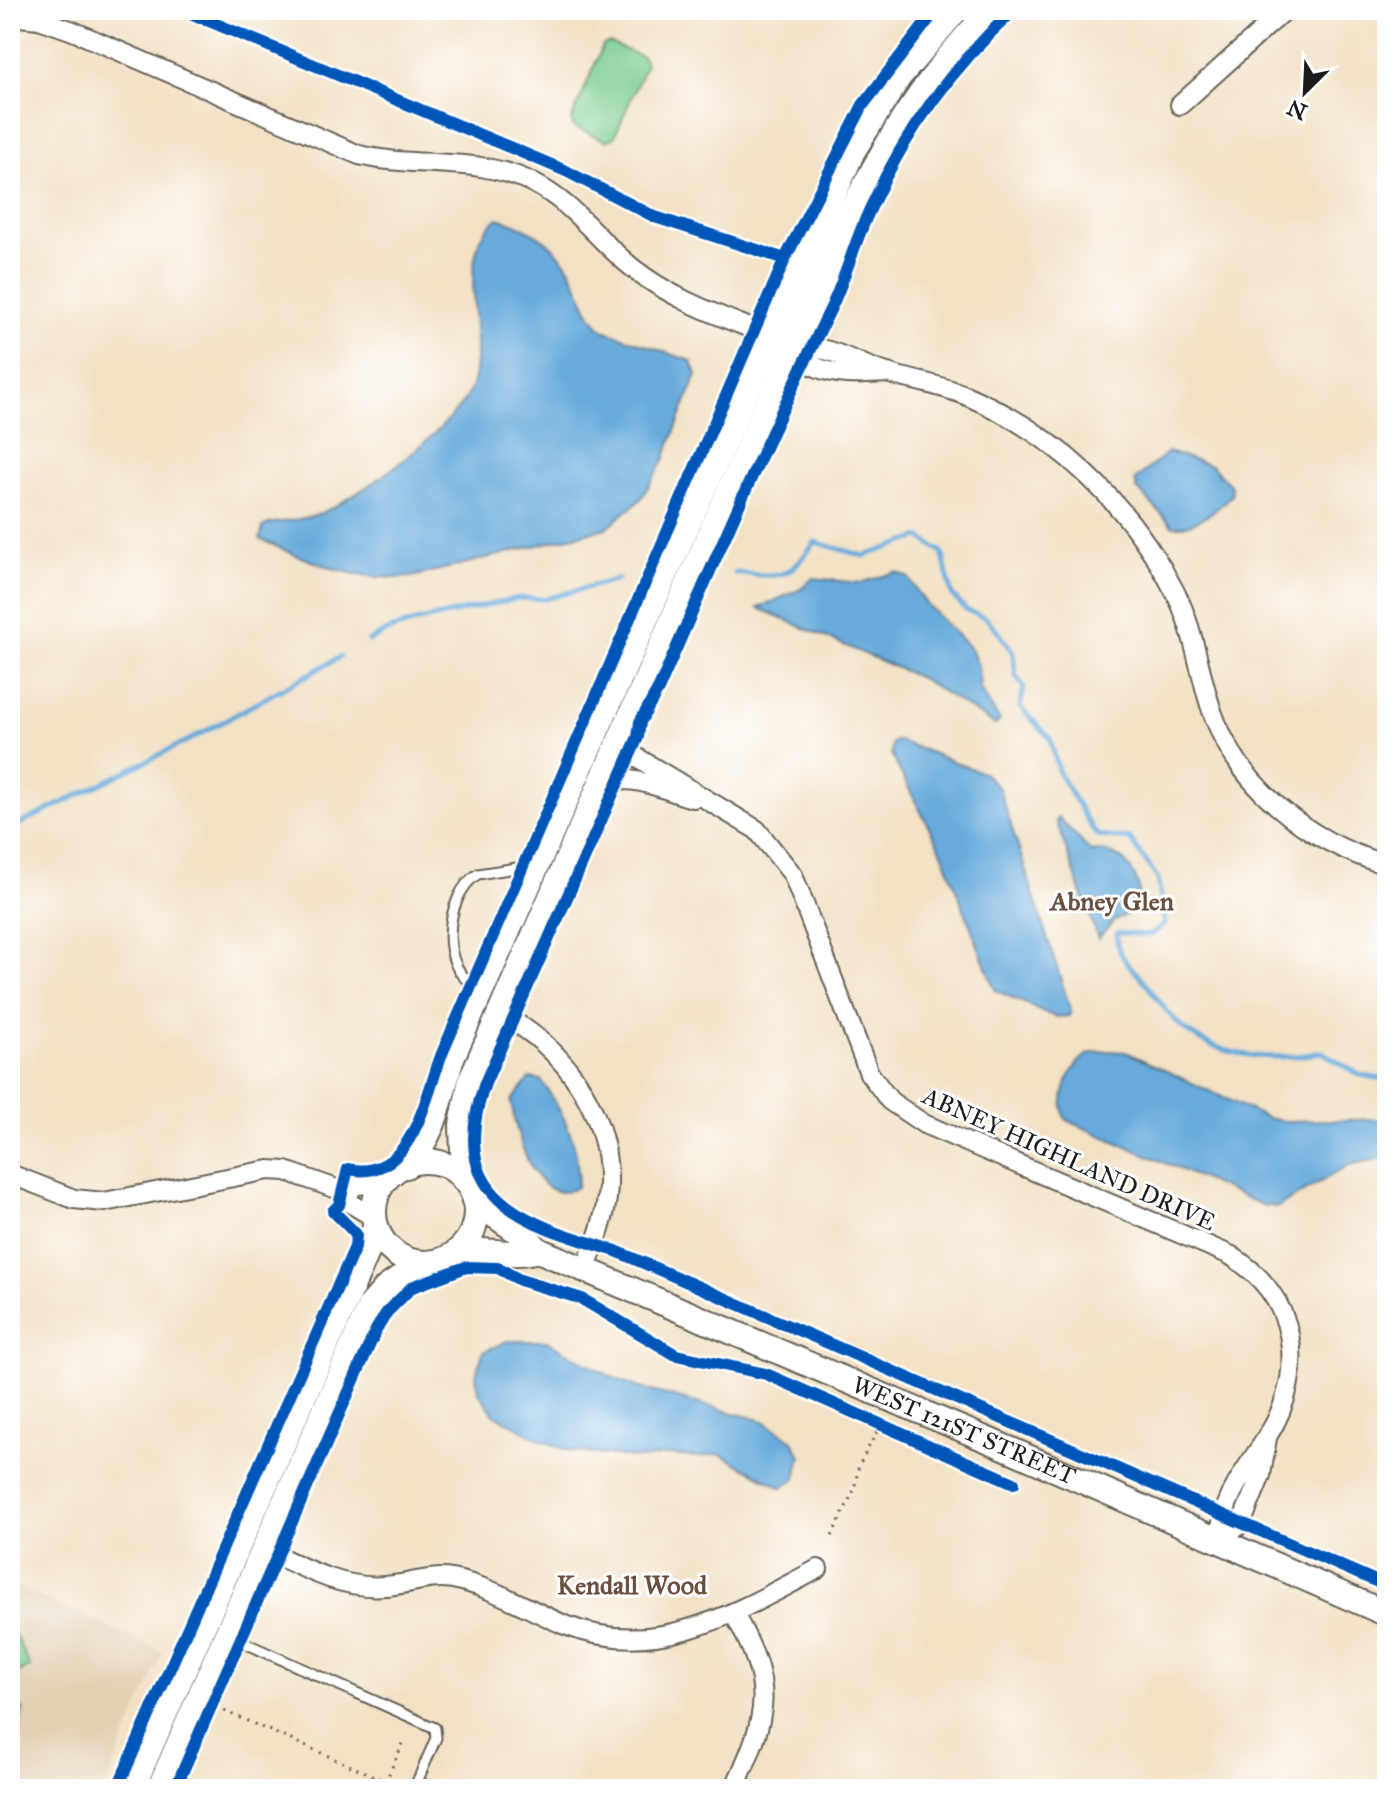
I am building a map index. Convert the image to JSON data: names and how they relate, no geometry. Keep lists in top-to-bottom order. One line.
{"streets":{"street":["ABNEY HIGHLAND DRIVE","WEST 121ST STREET"]},"crossings":[["ABNEY HIGHLAND DRIVE","WEST 121ST STREET"]],"districts":["Abney Glen","Kendall Wood"],"north":"bottom left"}
